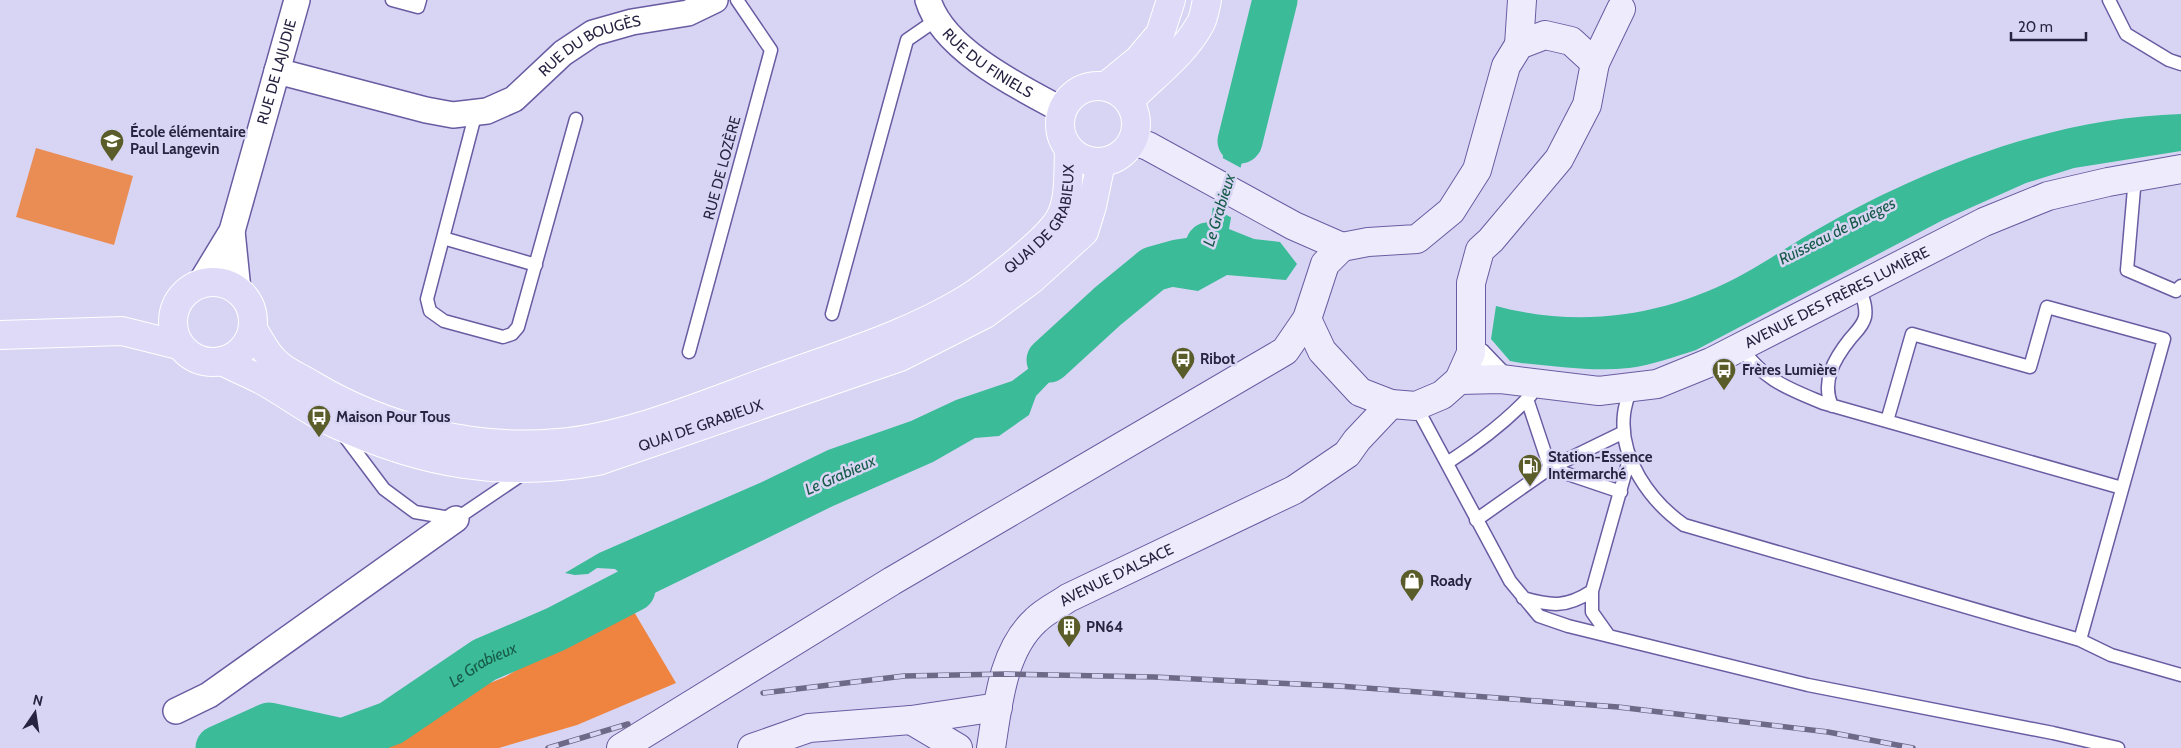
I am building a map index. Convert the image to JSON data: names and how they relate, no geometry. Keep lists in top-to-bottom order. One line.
{"streets":{"main road":["QUAI DE GRABIEUX","AVENUE DES FRÈRES LUMIÈRE","AVENUE D'ALSACE"],"street":["RUE DU BOUGÈS","RUE DU FINIELS","RUE DE LAJUDIE"],"lane":["RUE DE LOZÈRE"]},"crossings":[["RUE DU BOUGÈS","RUE DE LAJUDIE"],["RUE DU FINIELS","QUAI DE GRABIEUX"],["RUE DE LAJUDIE","QUAI DE GRABIEUX"]],"water":["Le Grabieux","Ruisseau de Bruèges"],"places":{"school or university":["École élémentaire Paul Langevin"],"bus stop":["Ribot","Frères Lumière","Maison Pour Tous"],"fuel station":["Station-Essence Intermarché"],"shop":["Roady"],"building":["PN64"]},"scale_bar":"20 m","north":"top"}
